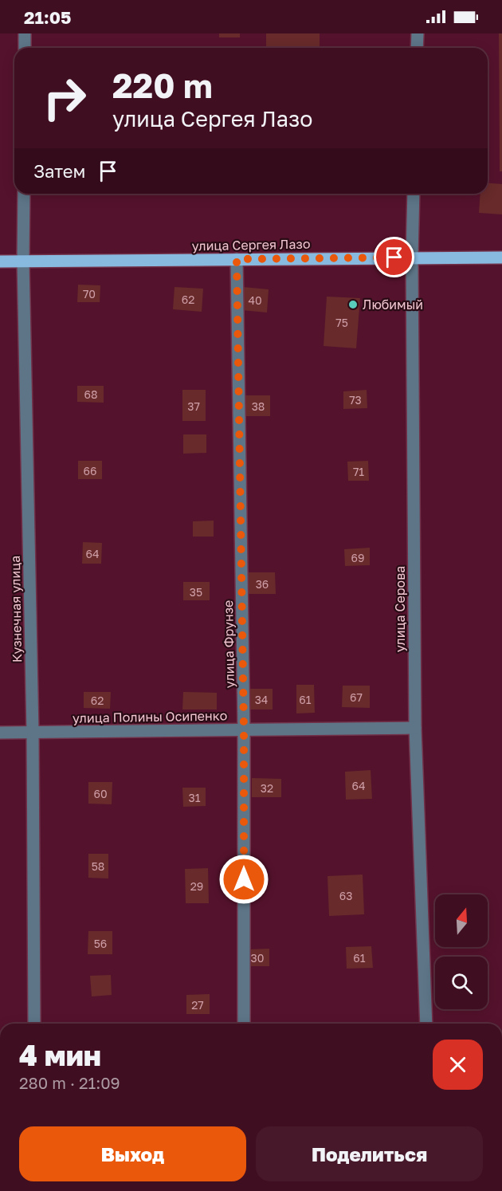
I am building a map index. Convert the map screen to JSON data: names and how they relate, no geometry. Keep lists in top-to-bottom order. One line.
{"streets":{"main road":["улица Сергея Лазо"],"street":["Кузнечная улица","улица Серова","улица Фрунзе","улица Полины Осипенко"]},"crossings":[["улица Сергея Лазо","Кузнечная улица"],["улица Сергея Лазо","улица Серова"],["улица Сергея Лазо","улица Фрунзе"],["Кузнечная улица","улица Полины Осипенко"],["улица Серова","улица Полины Осипенко"],["улица Фрунзе","улица Полины Осипенко"]],"places":["Любимый"],"house_numbers":["70","62","40","75","68","73","37","38","66","71","64","69","36","35","67","34","61","62","64","32","60","31","58","29","63","56","30","61","27"],"north":"top","page":{"status":"21:05","turn":["220 m","улица Сергея Лазо"],"then":"Затем","heading":["4 мин","280 m · 21:09"],"buttons":["Выход","Поделиться"]}}
